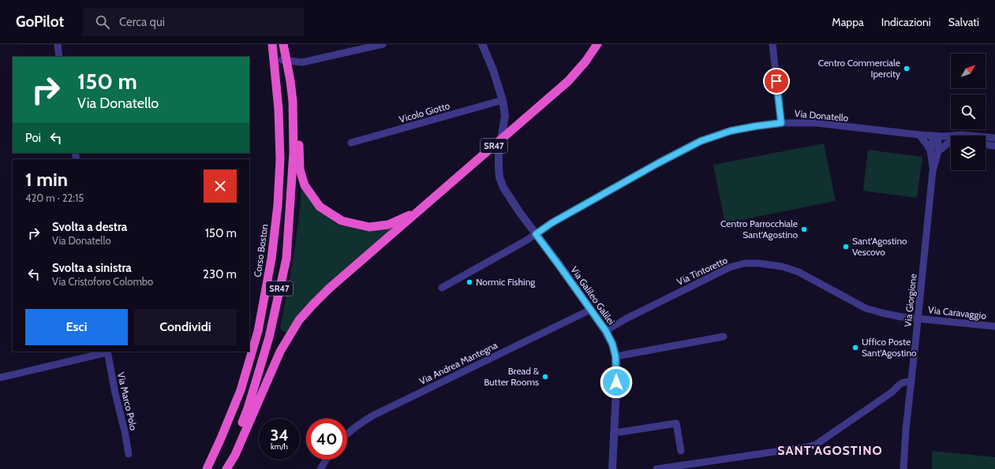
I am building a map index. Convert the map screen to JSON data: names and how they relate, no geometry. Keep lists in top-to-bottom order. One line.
{"streets":{"highway":["SR47","Corso Boston"],"street":["Vicolo Giotto","Via Donatello","Via Tintoretto","Via Galileo Galilei","Via Giorgione","Via Caravaggio","Via Andrea Mantegna","Via Marco Polo"]},"crossings":[["Vicolo Giotto","Via Galileo Galilei"],["Via Donatello","Via Galileo Galilei"],["Via Donatello","Via Giorgione"],["Via Tintoretto","Via Galileo Galilei"],["Via Tintoretto","Via Giorgione"],["Via Tintoretto","Via Caravaggio"],["Via Galileo Galilei","Via Andrea Mantegna"],["Via Giorgione","Via Caravaggio"]],"districts":["SANT'AGOSTINO"],"places":["Centro Commerciale Ipercity","Centro Parrocchiale Sant'Agostino","Sant'Agostino Vescovo","Normic Fishing","Uffico Poste Sant'Agostino","Bread & Butter Rooms"],"north":"top right","page":{"header":"GoPilot","search":"Cerca qui","nav":["Mappa","Indicazioni","Salvati"],"turn":["150 m","Via Donatello"],"then":"Poi","heading":["1 min","420 m · 22:15"],"list":[{"name":"Svolta a destra","note":"Via Donatello","value":"150 m"},{"name":"Svolta a sinistra","note":"Via Cristoforo Colombo","value":"230 m"}],"buttons":["Esci","Condividi"],"speed":"34 km/h","limit":"40"}}
